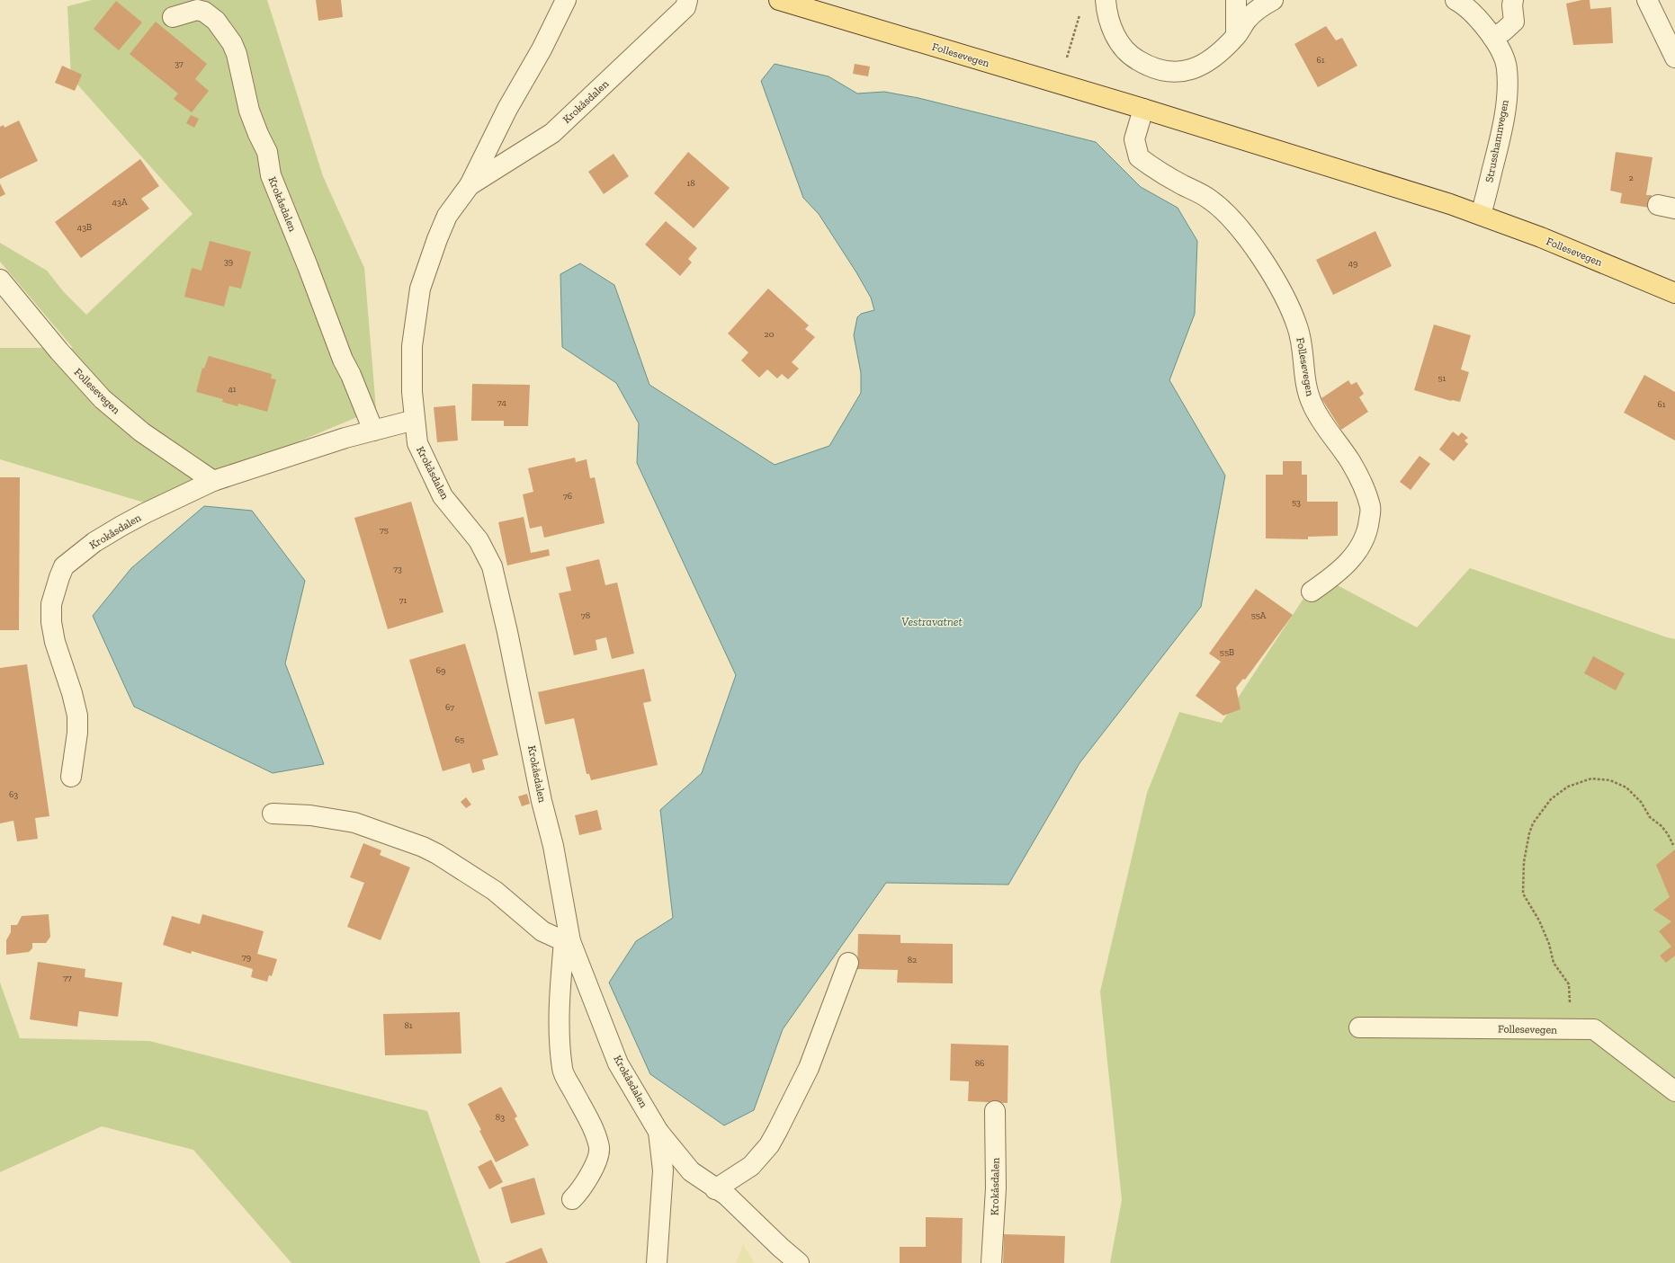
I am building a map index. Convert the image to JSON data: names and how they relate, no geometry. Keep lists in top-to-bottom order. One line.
{"streets":{"main road":["Follesevegen"],"street":["Krokåsdalen","Strusshamnvegen"]},"crossings":[["Follesevegen","Krokåsdalen"],["Follesevegen","Strusshamnvegen"]],"water":["Vestravatnet"],"house_numbers":["61","37","2","18","43A","43B","39","49","20","51","41","74","61","76","53","75","73","71","78","55A","55B","69","67","65","63","79","82","77","81","86","83"]}
